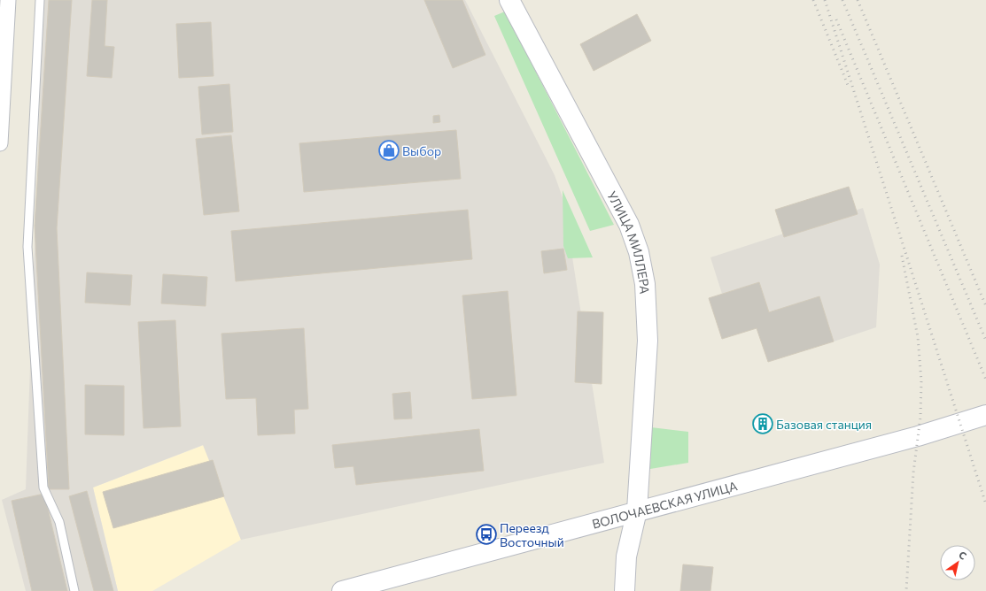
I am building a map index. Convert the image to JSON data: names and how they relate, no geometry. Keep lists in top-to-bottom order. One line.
{"streets":{"main road":["УЛИЦА МИЛЛЕРА","ВОЛОЧАЕВСКАЯ УЛИЦА"]},"crossings":[["УЛИЦА МИЛЛЕРА","ВОЛОЧАЕВСКАЯ УЛИЦА"]],"places":{"shop":["Выбор"],"building":["Базовая станция"],"bus stop":["Переезд Восточный"]},"north":"top right"}
